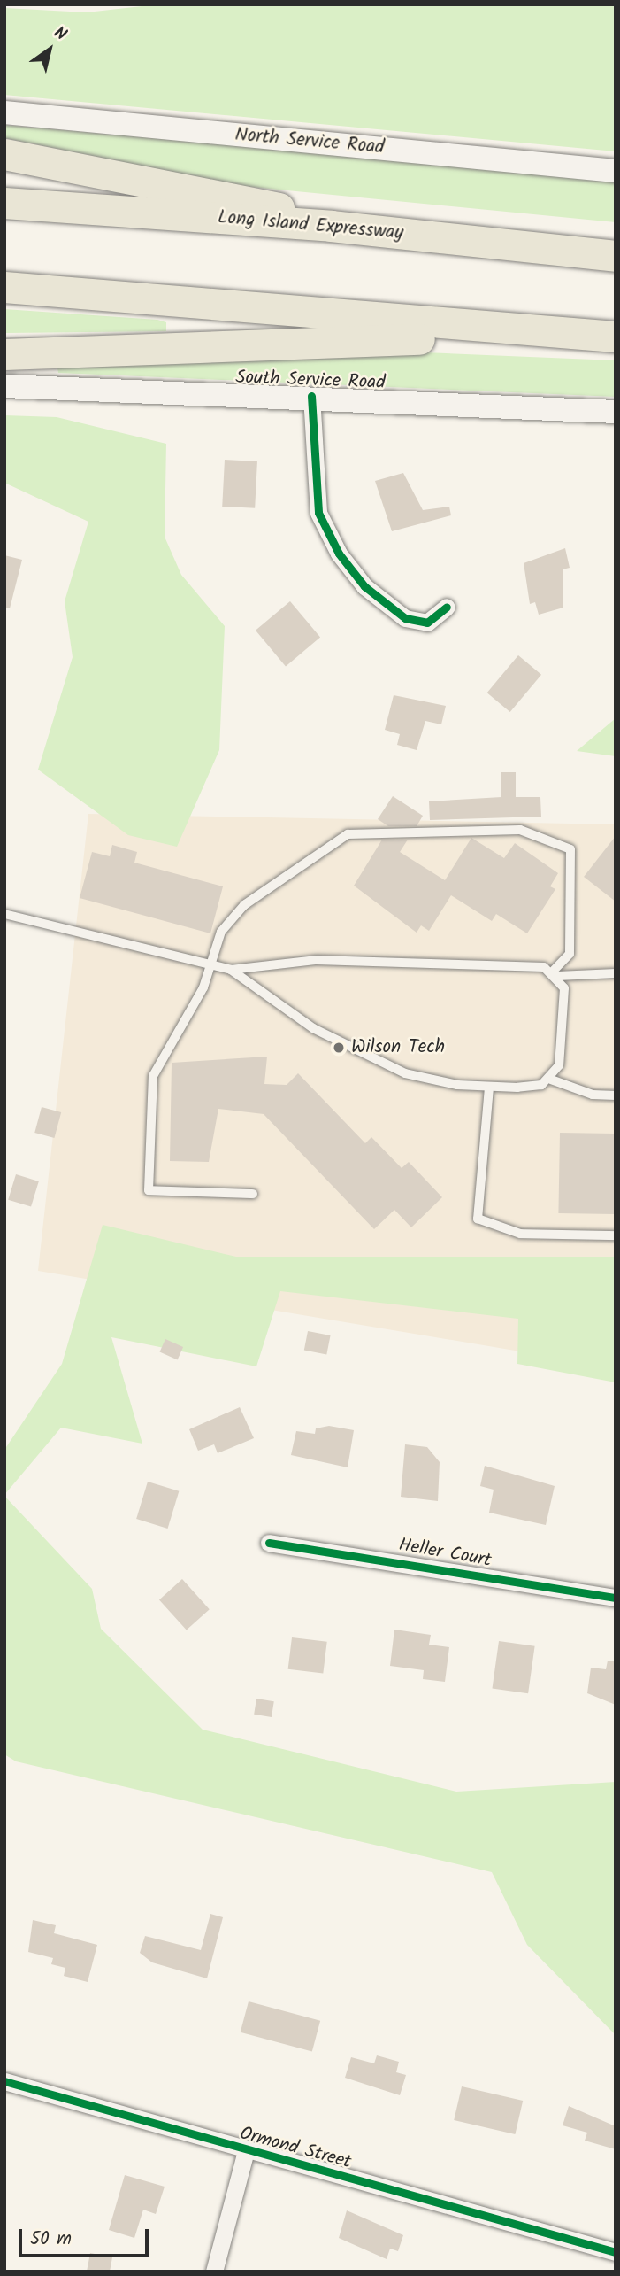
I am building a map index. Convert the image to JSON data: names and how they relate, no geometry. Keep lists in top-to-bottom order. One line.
{"streets":{"highway":["Long Island Expressway"],"main road":["North Service Road","South Service Road"],"street":["Heller Court","Ormond Street"]},"places":["Wilson Tech"],"scale_bar":"50 m","north":"top right"}
